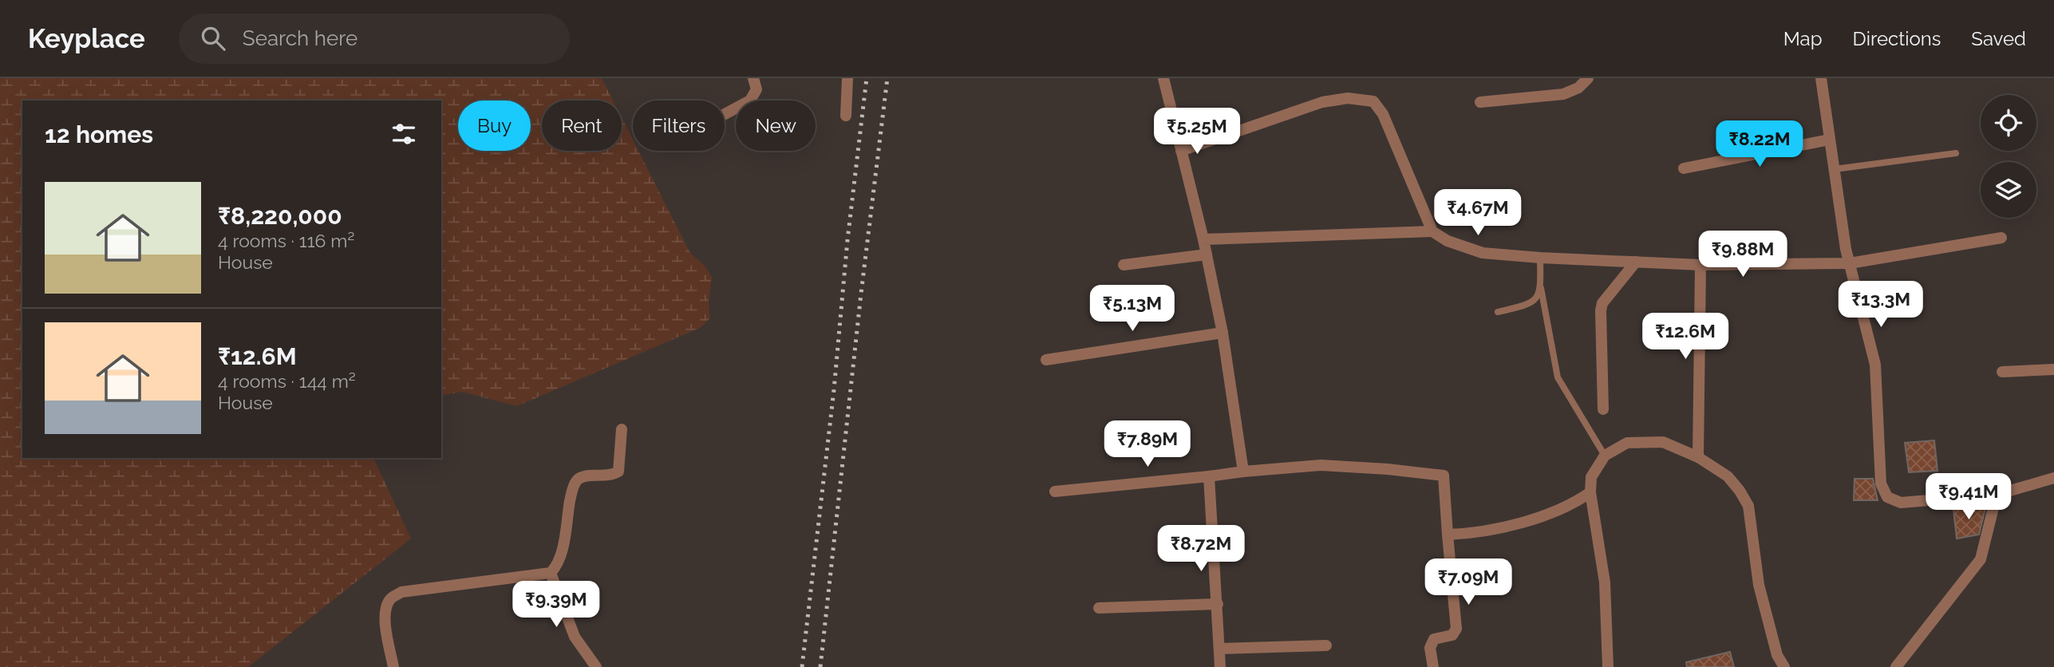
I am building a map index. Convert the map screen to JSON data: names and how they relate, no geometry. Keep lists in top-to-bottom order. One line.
{"page":{"header":"Keyplace","search":"Search here","nav":["Map","Directions","Saved"],"chip":["Buy","Rent","Filters","New"],"heading":"12 homes","price":["₹5.25M","₹8.22M","₹4.67M","₹9.88M","₹13.3M","₹5.13M","₹12.6M","₹7.89M","₹9.41M","₹8.72M","₹7.09M","₹9.39M"],"list":[{"name":"₹8,220,000","note":"4 rooms · 116 m² · House"},{"name":"₹12.6M","note":"4 rooms · 144 m² · House"}]}}
